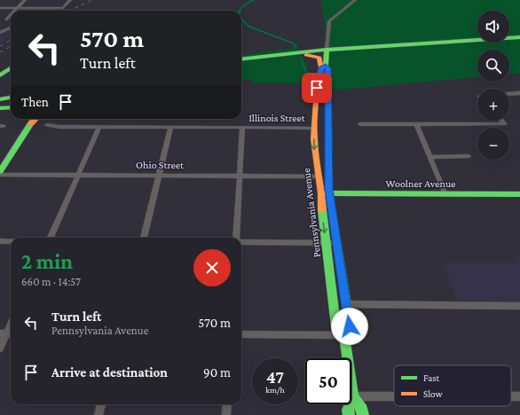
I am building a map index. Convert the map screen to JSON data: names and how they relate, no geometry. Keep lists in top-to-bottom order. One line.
{"streets":{"main road":["Woolner Avenue","Pennsylvania Avenue"],"street":["Illinois Street","Ohio Street"]},"crossings":[["Illinois Street","Pennsylvania Avenue"],["Ohio Street","Pennsylvania Avenue"],["Woolner Avenue","Pennsylvania Avenue"]],"legend":["Fast","Slow"],"page":{"map_buttons":["+","−"],"turn":["570 m","Turn left"],"then":"Then","heading":["2 min","660 m · 14:57"],"list":[{"name":"Turn left","note":"Pennsylvania Avenue","value":"570 m"},{"name":"Arrive at destination","value":"90 m"}],"speed":"47 km/h","limit":"50"}}
